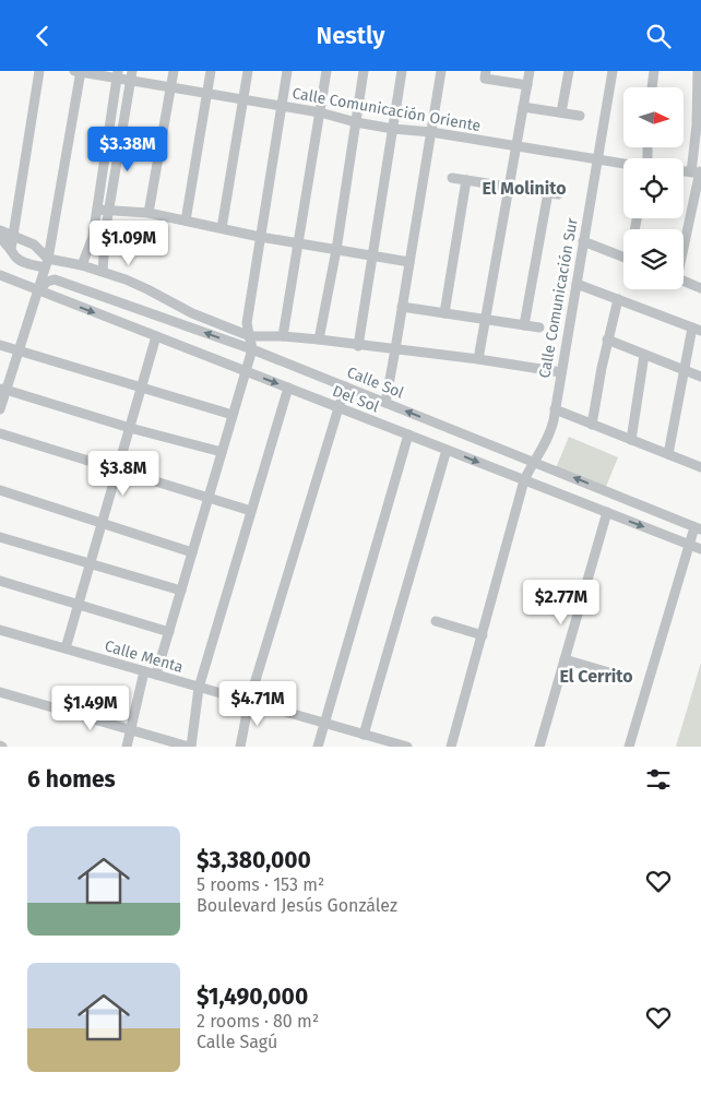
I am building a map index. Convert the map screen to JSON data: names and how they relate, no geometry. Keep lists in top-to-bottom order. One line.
{"streets":{"street":["Calle Comunicación Oriente","Calle Comunicación Sur","Calle Sol","Del Sol","Calle Menta"]},"crossings":[["Calle Comunicación Oriente","Calle Comunicación Sur"],["Calle Comunicación Sur","Calle Sol"],["Calle Comunicación Sur","Del Sol"],["Calle Sol","Del Sol"]],"districts":["El Molinito","El Cerrito"],"north":"right","page":{"header":"Nestly","price":["$3.38M","$1.09M","$3.8M","$2.77M","$4.71M","$1.49M"],"heading":"6 homes","list":[{"name":"$3,380,000","note":"5 rooms · 153 m² · Boulevard Jesús González"},{"name":"$1,490,000","note":"2 rooms · 80 m² · Calle Sagú"}]}}
